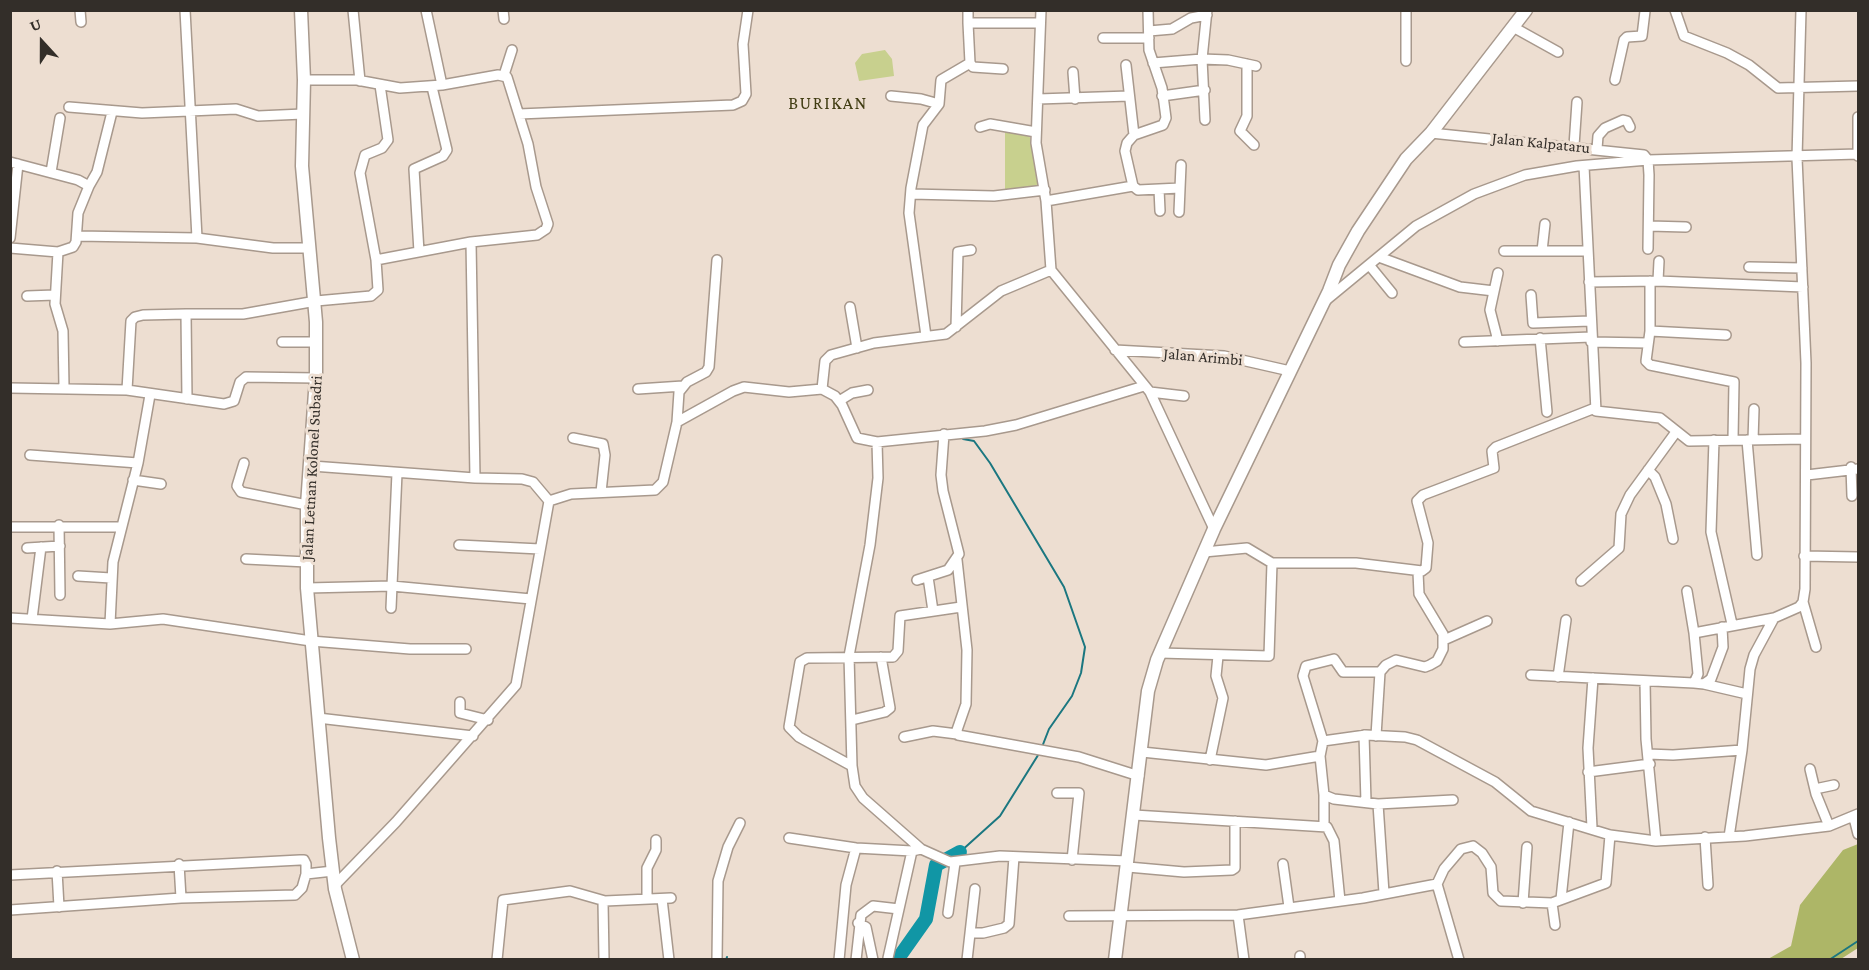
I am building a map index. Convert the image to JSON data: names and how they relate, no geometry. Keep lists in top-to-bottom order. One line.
{"streets":{"main road":["Jalan Letnan Kolonel Subadri"],"street":["Jalan Kalpataru","Jalan Arimbi"]},"districts":["BURIKAN"],"north":"top"}
